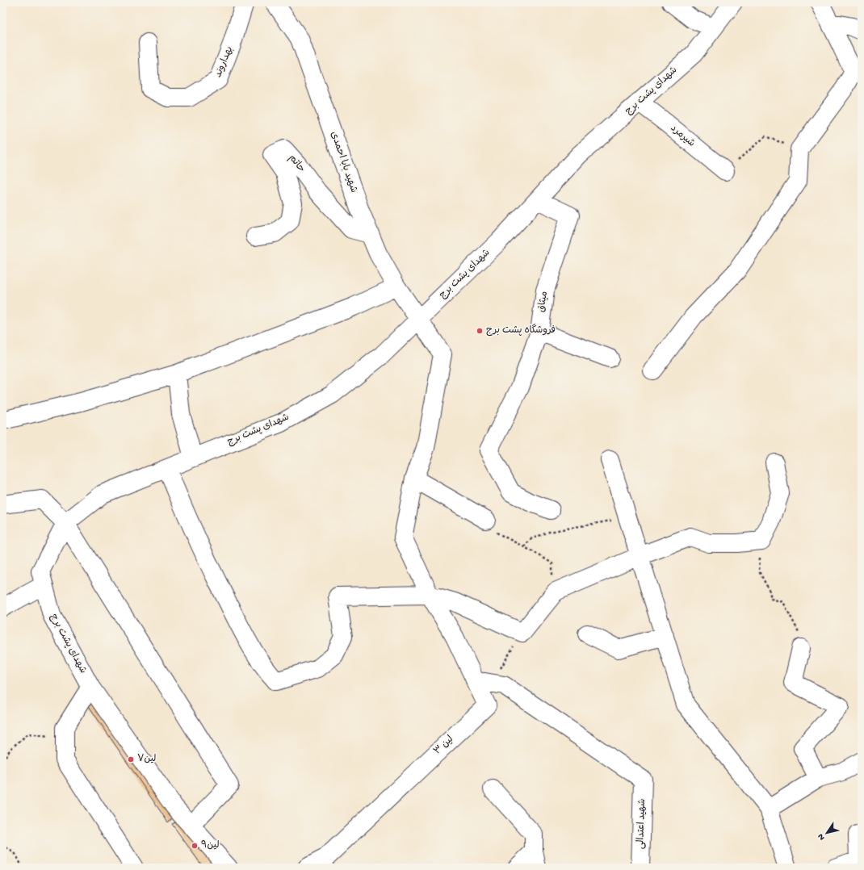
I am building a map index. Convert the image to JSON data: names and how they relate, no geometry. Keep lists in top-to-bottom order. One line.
{"streets":{"street":["بهداروند","شهدای پشت برج","شیرمرد","شهید بابا احمدی","حاتم","میثاق","لین ۳","شهید اعتدالی"]},"crossings":[["شهدای پشت برج","شیرمرد"],["شهدای پشت برج","شهید بابا احمدی"],["شهدای پشت برج","میثاق"],["شهید بابا احمدی","حاتم"],["شهید بابا احمدی","لین ۳"],["لین ۳","شهید اعتدالی"]],"places":["فروشگاه پشت برج","لین۷","لین۹"],"north":"bottom left"}
